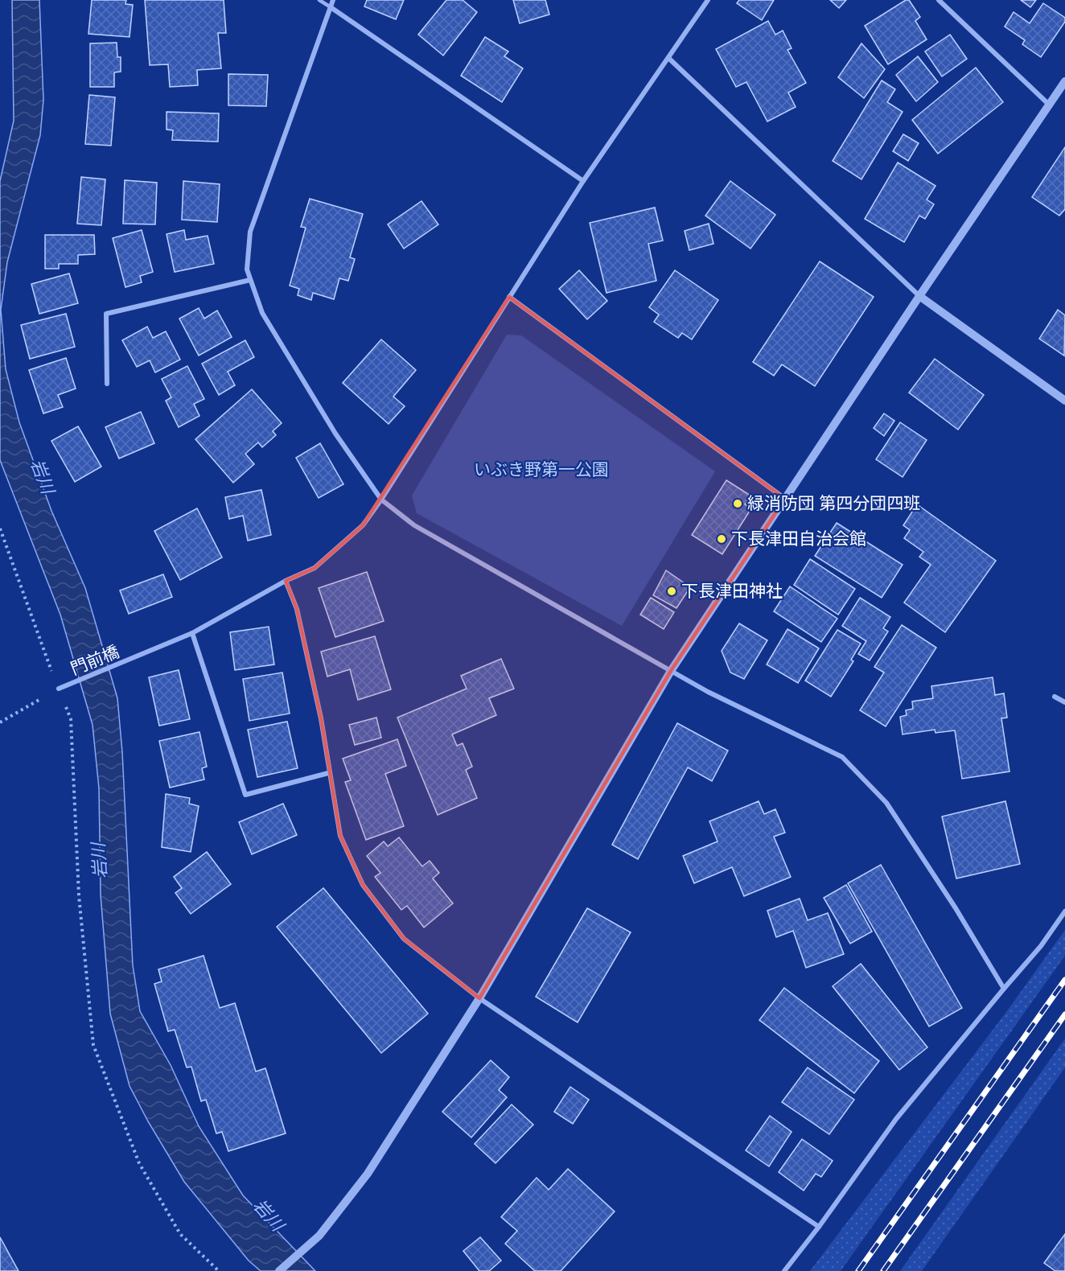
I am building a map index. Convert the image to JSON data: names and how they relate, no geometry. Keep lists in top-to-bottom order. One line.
{"streets":{"street":["門前橋"]},"water":["岩川"],"parks":["いぶき野第一公園"],"places":["緑消防団 第四分団四班","下長津田自治会館","下長津田神社"]}
